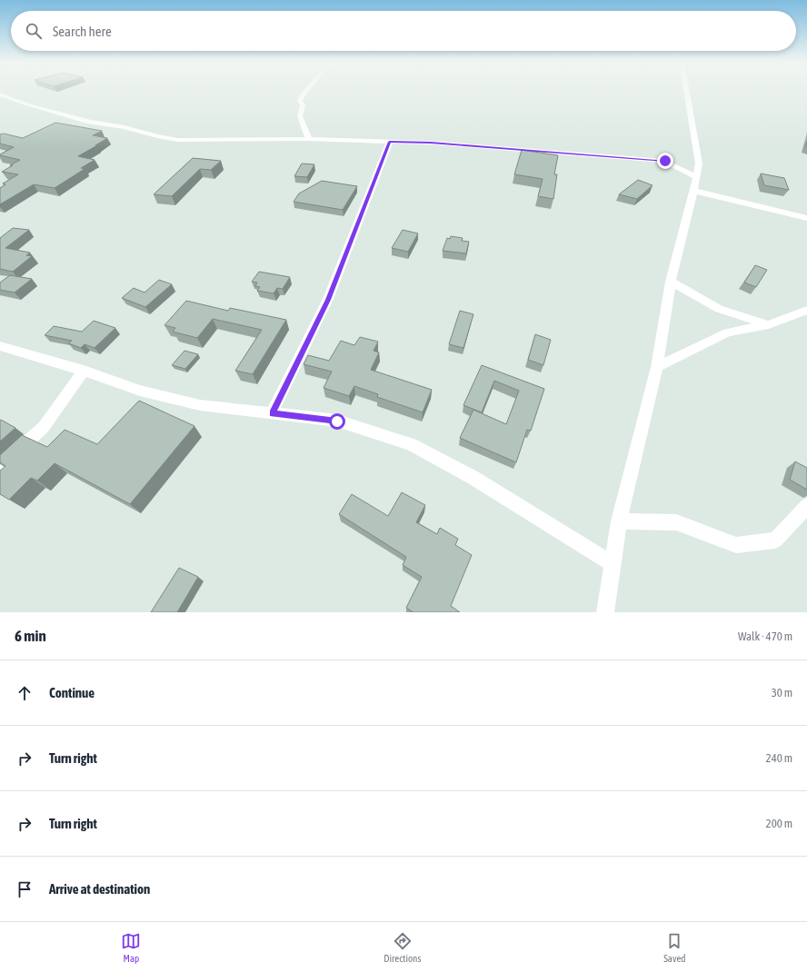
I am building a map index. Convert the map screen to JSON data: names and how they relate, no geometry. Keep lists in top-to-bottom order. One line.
{"page":{"search":"Search here","heading":["6 min","Walk · 470 m"],"list":[["Continue","30 m"],["Turn right","240 m"],["Turn right","200 m"],"Arrive at destination"],"nav":["Map","Directions","Saved"]}}
